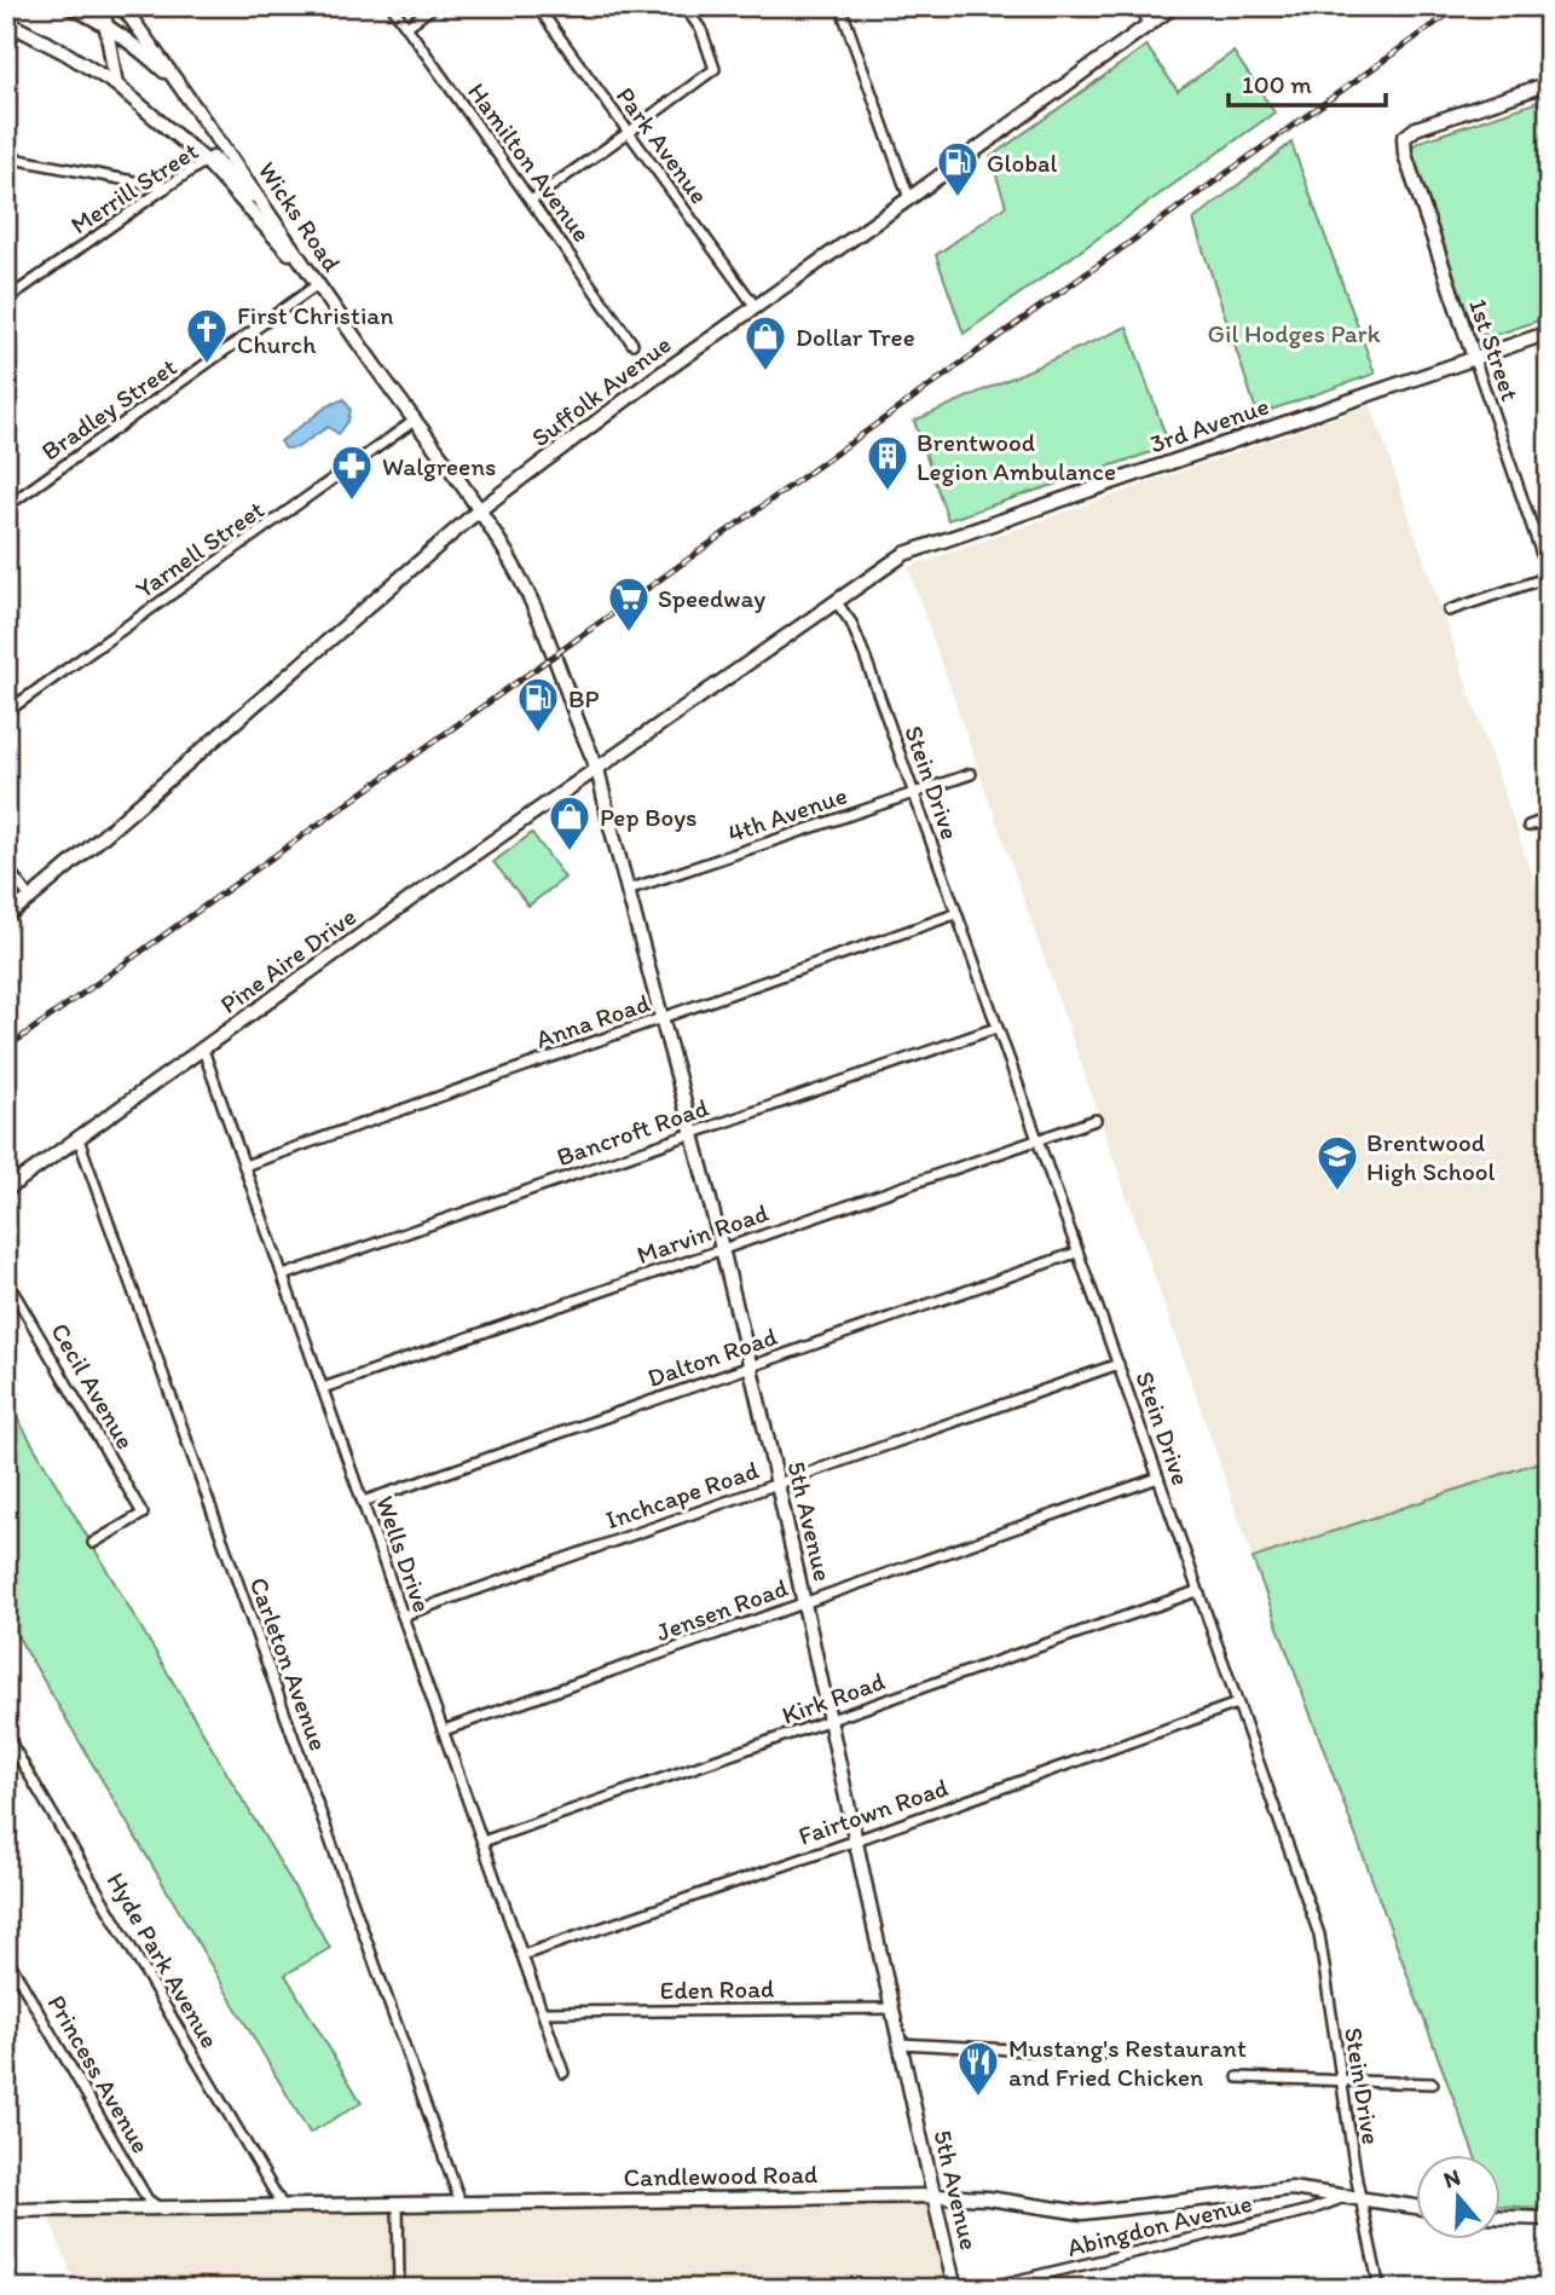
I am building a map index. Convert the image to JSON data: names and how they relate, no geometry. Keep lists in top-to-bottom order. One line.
{"streets":{"street":["Park Avenue","Hamilton Avenue","Merrill Street","Wicks Road","1st Street","Suffolk Avenue","Bradley Street","3rd Avenue","Yarnell Street","Stein Drive","4th Avenue","Pine Aire Drive","Anna Road","Bancroft Road","Marvin Road","Dalton Road","Cecil Avenue","Inchcape Road","5th Avenue","Wells Drive","Jensen Road","Carleton Avenue","Kirk Road","Fairtown Road","Hyde Park Avenue","Eden Road","Princess Avenue","Candlewood Road","Abingdon Avenue"]},"crossings":[["Park Avenue","Suffolk Avenue"],["Merrill Street","Wicks Road"],["Wicks Road","Suffolk Avenue"],["Wicks Road","Bradley Street"],["Wicks Road","3rd Avenue"],["Wicks Road","Yarnell Street"],["Wicks Road","Pine Aire Drive"],["Wicks Road","5th Avenue"],["1st Street","3rd Avenue"],["3rd Avenue","Stein Drive"],["3rd Avenue","Pine Aire Drive"],["3rd Avenue","5th Avenue"],["Stein Drive","4th Avenue"],["Stein Drive","Anna Road"],["Stein Drive","Bancroft Road"],["Stein Drive","Marvin Road"],["Stein Drive","Dalton Road"],["Stein Drive","Inchcape Road"],["Stein Drive","Jensen Road"],["Stein Drive","Kirk Road"],["Stein Drive","Fairtown Road"],["Stein Drive","Candlewood Road"],["4th Avenue","5th Avenue"],["Pine Aire Drive","5th Avenue"],["Pine Aire Drive","Wells Drive"],["Pine Aire Drive","Carleton Avenue"],["Anna Road","5th Avenue"],["Anna Road","Wells Drive"],["Bancroft Road","5th Avenue"],["Bancroft Road","Wells Drive"],["Marvin Road","5th Avenue"],["Marvin Road","Wells Drive"],["Dalton Road","5th Avenue"],["Dalton Road","Wells Drive"],["Inchcape Road","5th Avenue"],["Inchcape Road","Wells Drive"],["5th Avenue","Jensen Road"],["5th Avenue","Kirk Road"],["5th Avenue","Fairtown Road"],["5th Avenue","Eden Road"],["5th Avenue","Candlewood Road"],["Wells Drive","Jensen Road"],["Wells Drive","Kirk Road"],["Wells Drive","Fairtown Road"],["Wells Drive","Eden Road"],["Carleton Avenue","Candlewood Road"],["Hyde Park Avenue","Candlewood Road"],["Princess Avenue","Candlewood Road"],["Candlewood Road","Abingdon Avenue"]],"parks":["Gil Hodges Park"],"places":{"fuel station":["Global","BP"],"church":["First Christian Church"],"shop":["Dollar Tree","Pep Boys"],"building":["Brentwood Legion Ambulance"],"pharmacy":["Walgreens"],"supermarket":["Speedway"],"school or university":["Brentwood High School"],"restaurant":["Mustang's Restaurant and Fried Chicken"]},"scale_bar":"100 m","north":"top"}
